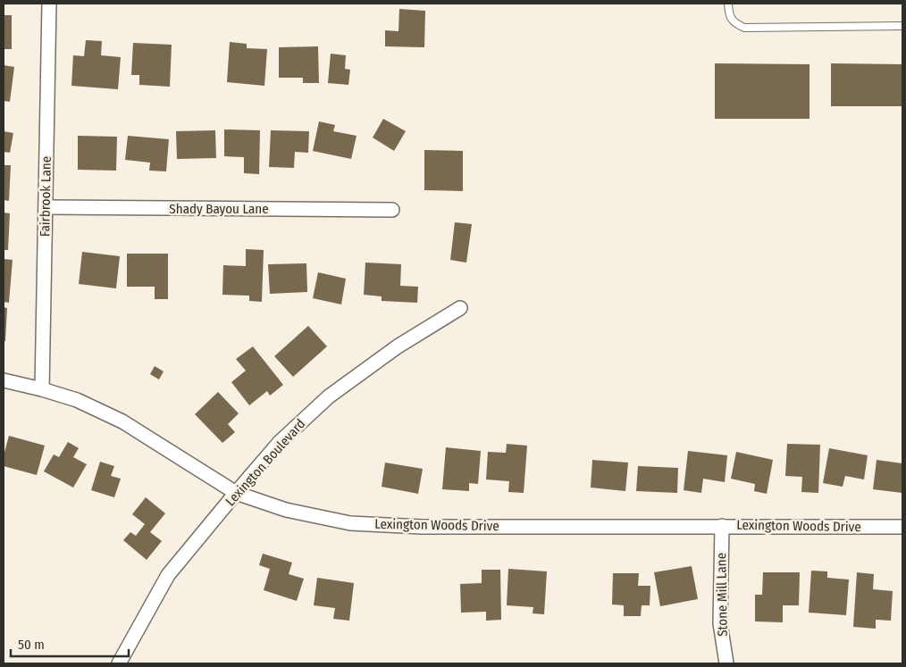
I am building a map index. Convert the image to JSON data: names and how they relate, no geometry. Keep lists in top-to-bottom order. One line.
{"streets":{"street":["Fairbrook Lane","Shady Bayou Lane","Lexington Boulevard","Lexington Woods Drive","Stone Mill Lane"]},"crossings":[["Fairbrook Lane","Shady Bayou Lane"],["Fairbrook Lane","Lexington Woods Drive"],["Lexington Boulevard","Lexington Woods Drive"],["Lexington Woods Drive","Stone Mill Lane"]],"scale_bar":"50 m"}
